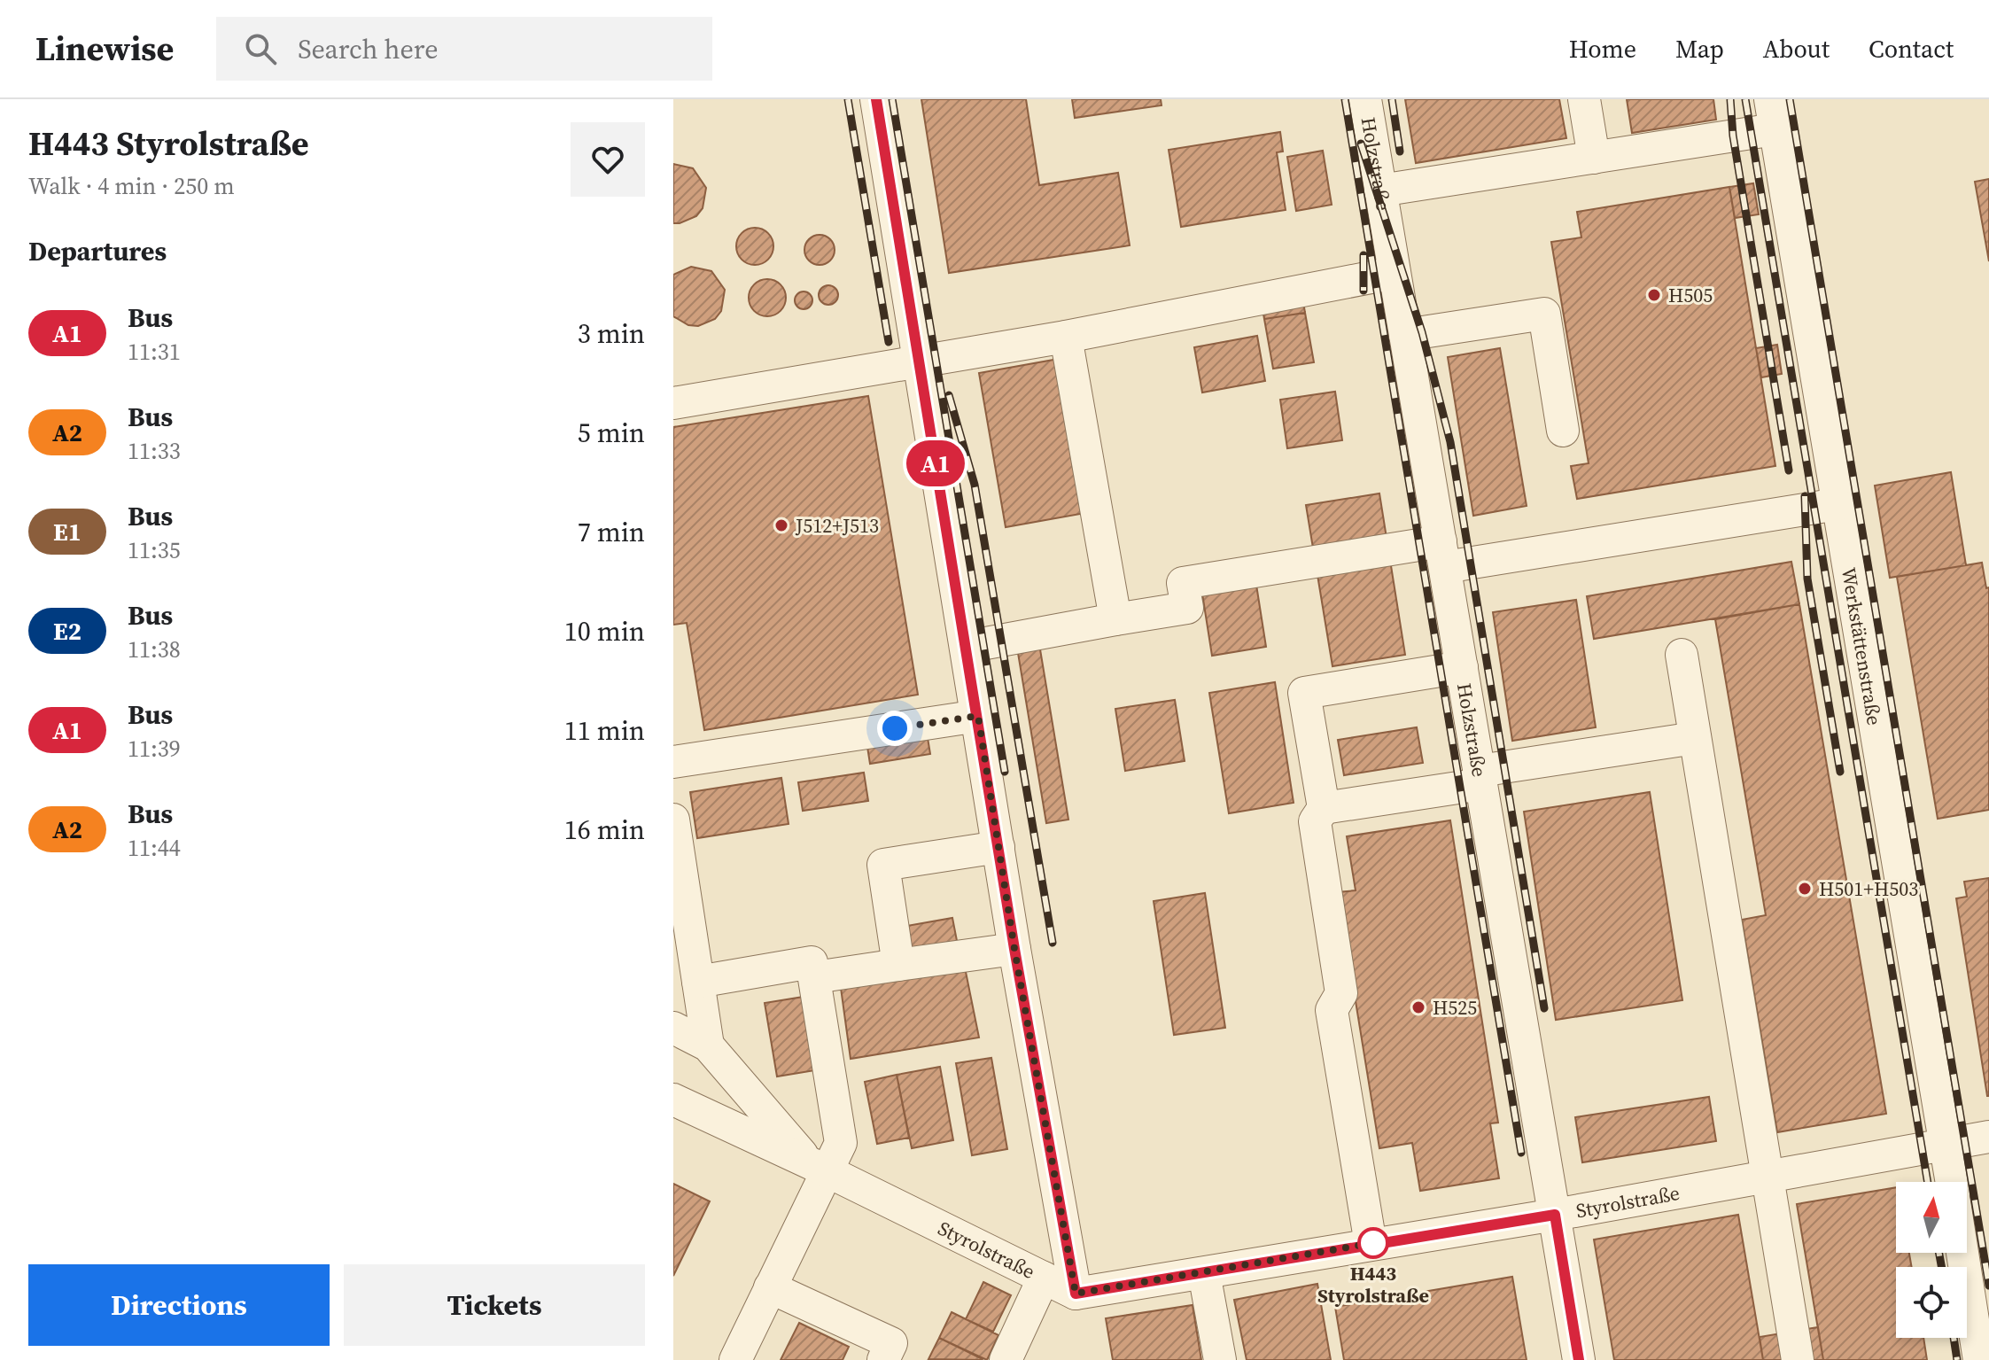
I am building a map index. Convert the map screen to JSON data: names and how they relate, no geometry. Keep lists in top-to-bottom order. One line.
{"streets":{"street":["Holzstraße","Werkstättenstraße","Styrolstraße"]},"crossings":[["Holzstraße","Styrolstraße"],["Werkstättenstraße","Styrolstraße"]],"places":["H505","J512+J513","H501+H503","H525","H443 Styrolstraße"],"lines":["bus line A1"],"north":"top","page":{"header":"Linewise","search":"Search here","nav":["Home","Map","About","Contact"],"heading":[["H443 Styrolstraße","Walk · 4 min · 250 m"],"Departures"],"on_map":"A1","list":[{"mark":"A1","name":"Bus","note":"11:31","value":"3 min"},{"mark":"A2","name":"Bus","note":"11:33","value":"5 min"},{"mark":"E1","name":"Bus","note":"11:35","value":"7 min"},{"mark":"E2","name":"Bus","note":"11:38","value":"10 min"},{"mark":"A1","name":"Bus","note":"11:39","value":"11 min"},{"mark":"A2","name":"Bus","note":"11:44","value":"16 min"}],"buttons":["Directions","Tickets"]}}
